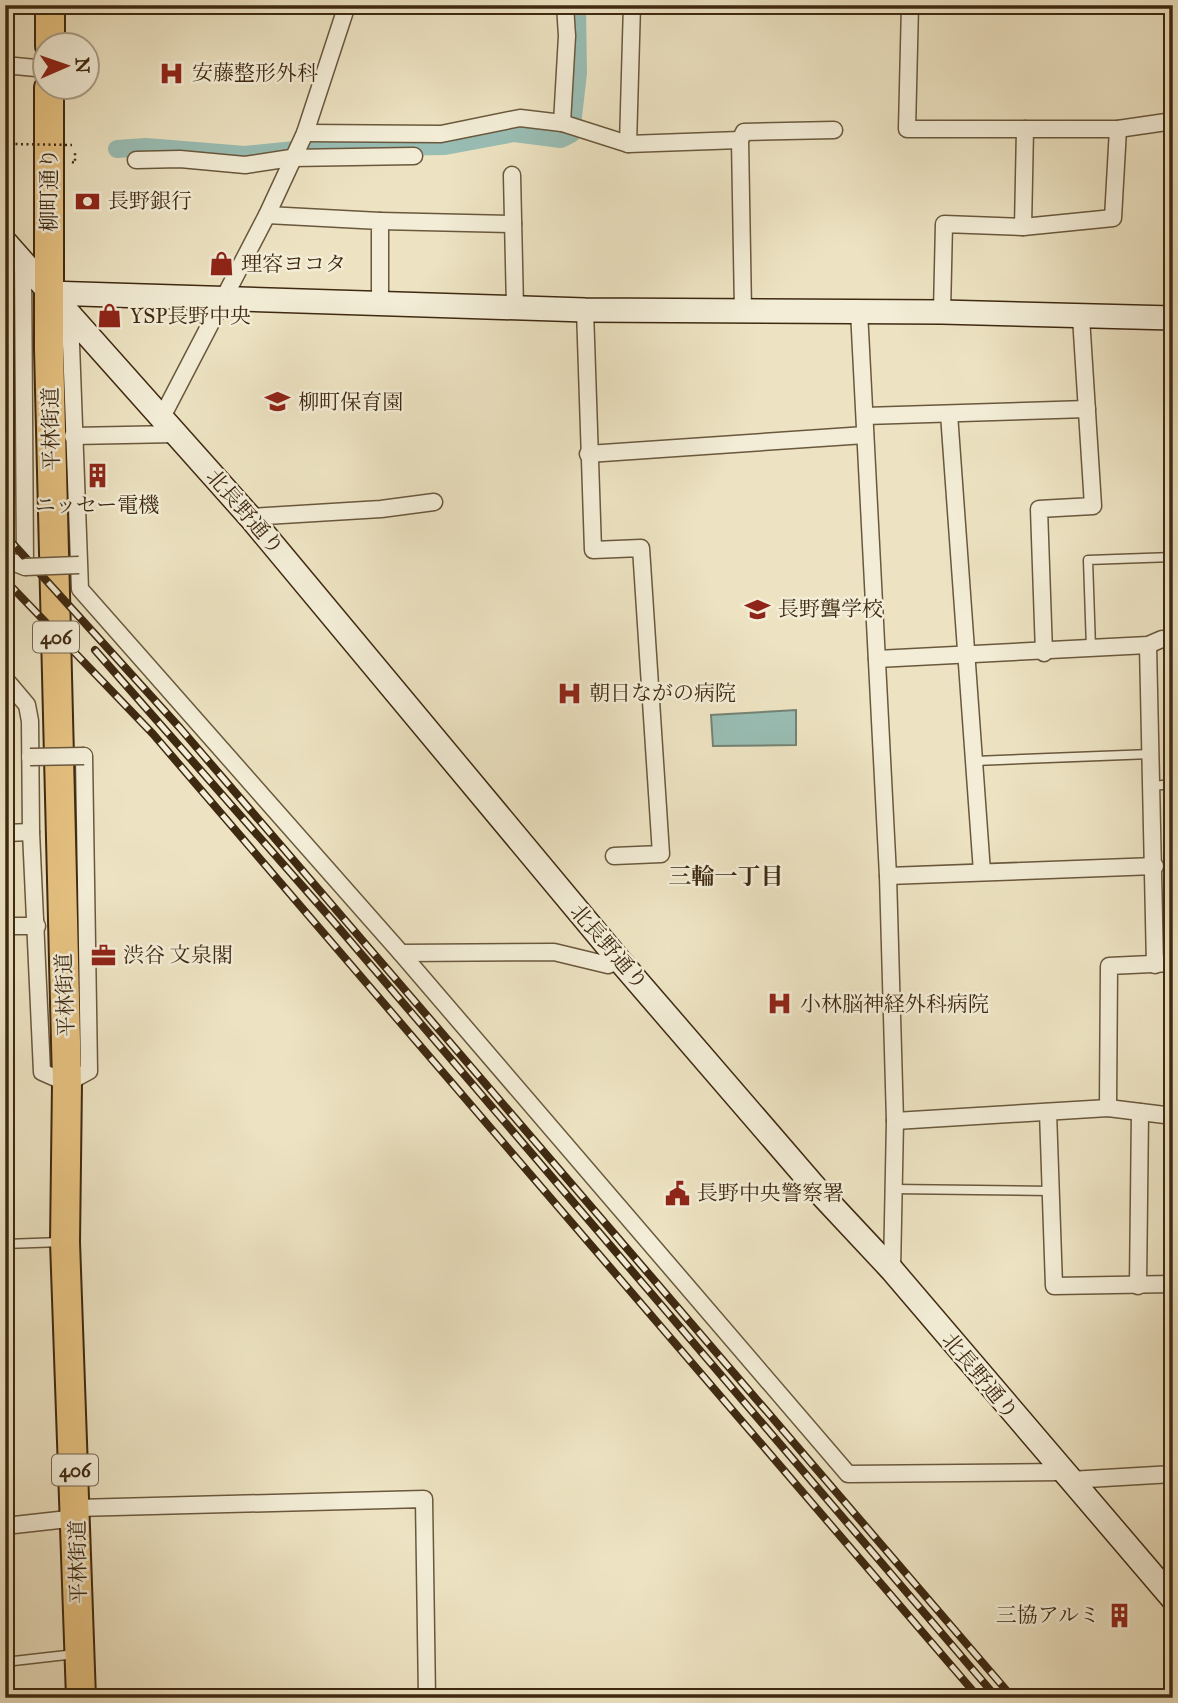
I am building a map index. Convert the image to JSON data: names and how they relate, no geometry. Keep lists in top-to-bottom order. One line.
{"streets":{"highway":["柳町通り","平林街道","406"],"street":["北長野通り"]},"crossings":[["柳町通り","平林街道"],["柳町通り","北長野通り"],["平林街道","北長野通り"]],"districts":["三輪一丁目"],"places":{"hospital":["安藤整形外科","朝日ながの病院","小林脳神経外科病院"],"bank":["長野銀行"],"shop":["理容ヨコタ","YSP長野中央"],"school or university":["柳町保育園","長野聾学校"],"building":["ニッセー電機","三協アルミ"],"office":["渋谷 文泉閣"],"public building":["長野中央警察署"]},"north":"right"}
